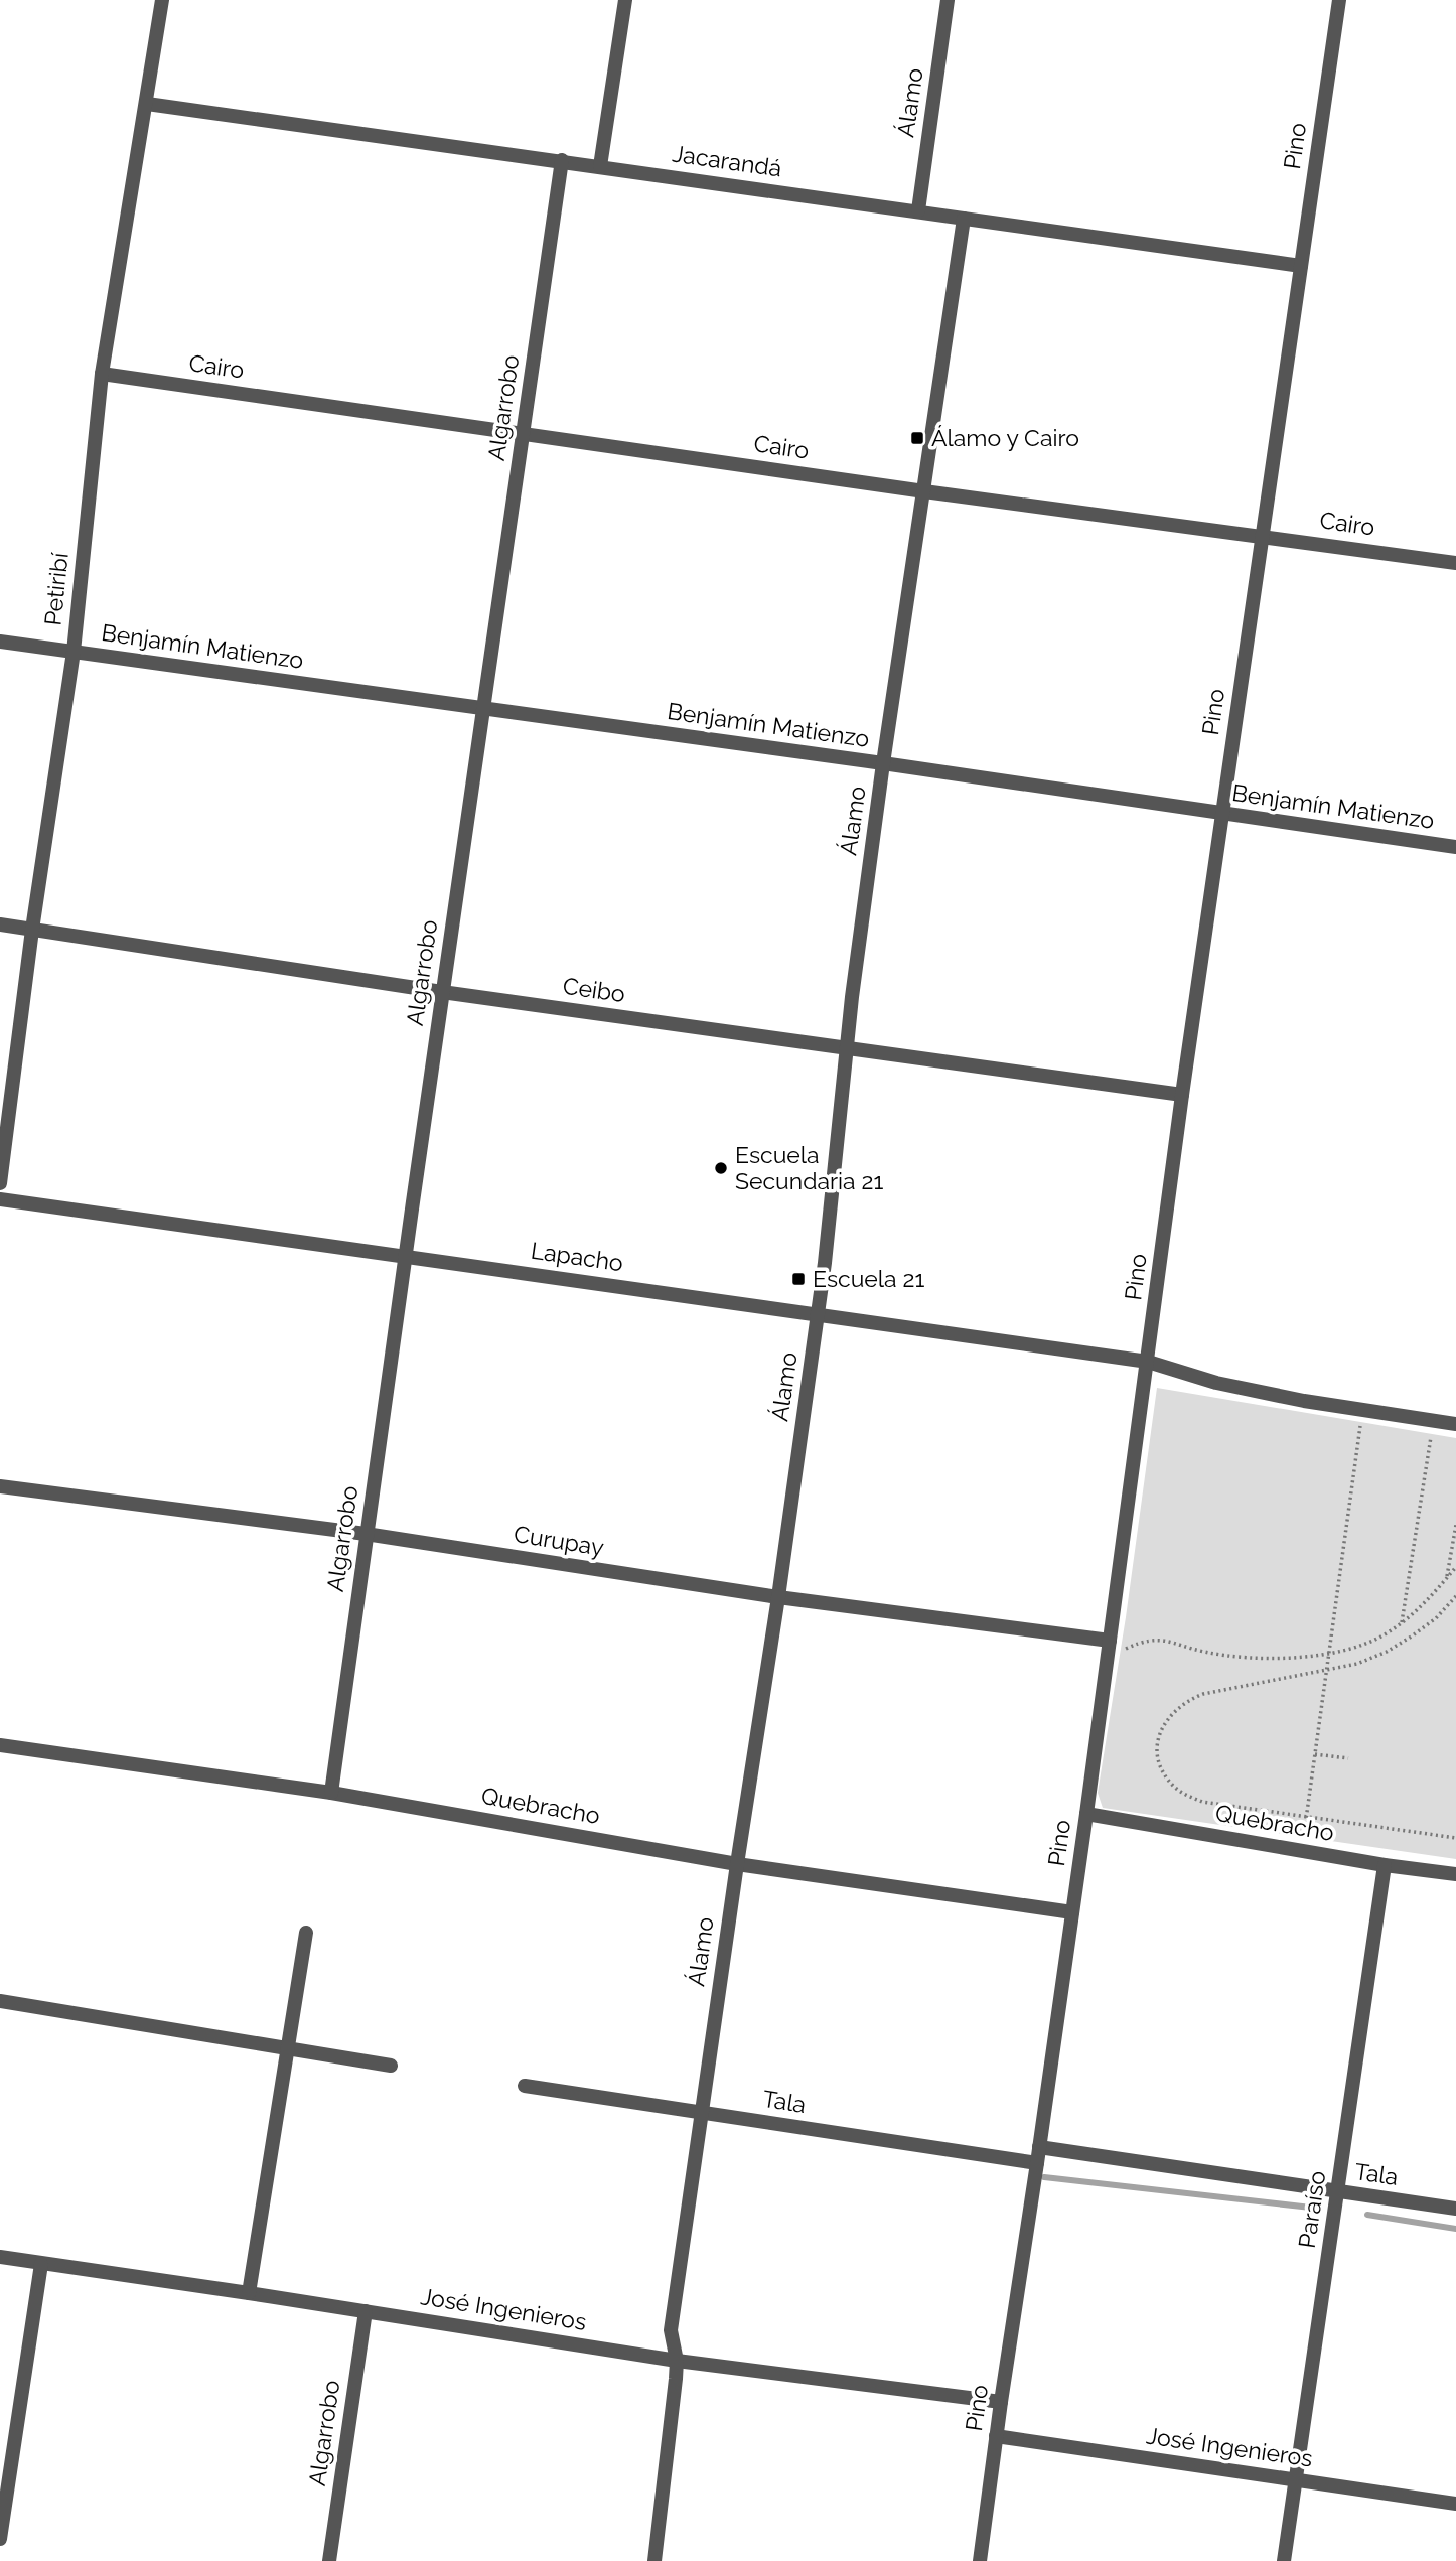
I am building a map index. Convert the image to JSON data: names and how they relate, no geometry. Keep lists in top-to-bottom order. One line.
{"streets":{"street":["Álamo","Pino","Jacarandá","Cairo","Algarrobo","Petiribí","Benjamín Matienzo","Ceibo","Lapacho","Curupay","Quebracho","Tala","Paraíso","José Ingenieros"]},"crossings":[["Álamo","Jacarandá"],["Álamo","Cairo"],["Álamo","Benjamín Matienzo"],["Álamo","Ceibo"],["Álamo","Lapacho"],["Álamo","Curupay"],["Álamo","Quebracho"],["Álamo","Tala"],["Álamo","José Ingenieros"],["Pino","Jacarandá"],["Pino","Cairo"],["Pino","Benjamín Matienzo"],["Pino","Ceibo"],["Pino","Lapacho"],["Pino","Curupay"],["Pino","Quebracho"],["Pino","Tala"],["Pino","José Ingenieros"],["Jacarandá","Algarrobo"],["Jacarandá","Petiribí"],["Cairo","Algarrobo"],["Cairo","Petiribí"],["Algarrobo","Benjamín Matienzo"],["Algarrobo","Ceibo"],["Algarrobo","Lapacho"],["Algarrobo","Curupay"],["Algarrobo","Quebracho"],["Algarrobo","José Ingenieros"],["Petiribí","Benjamín Matienzo"],["Petiribí","Ceibo"],["Quebracho","Paraíso"],["Tala","Paraíso"],["Paraíso","José Ingenieros"]],"places":{"transit":["Álamo y Cairo","Escuela 21"],"other":["Escuela Secundaria 21"]}}
